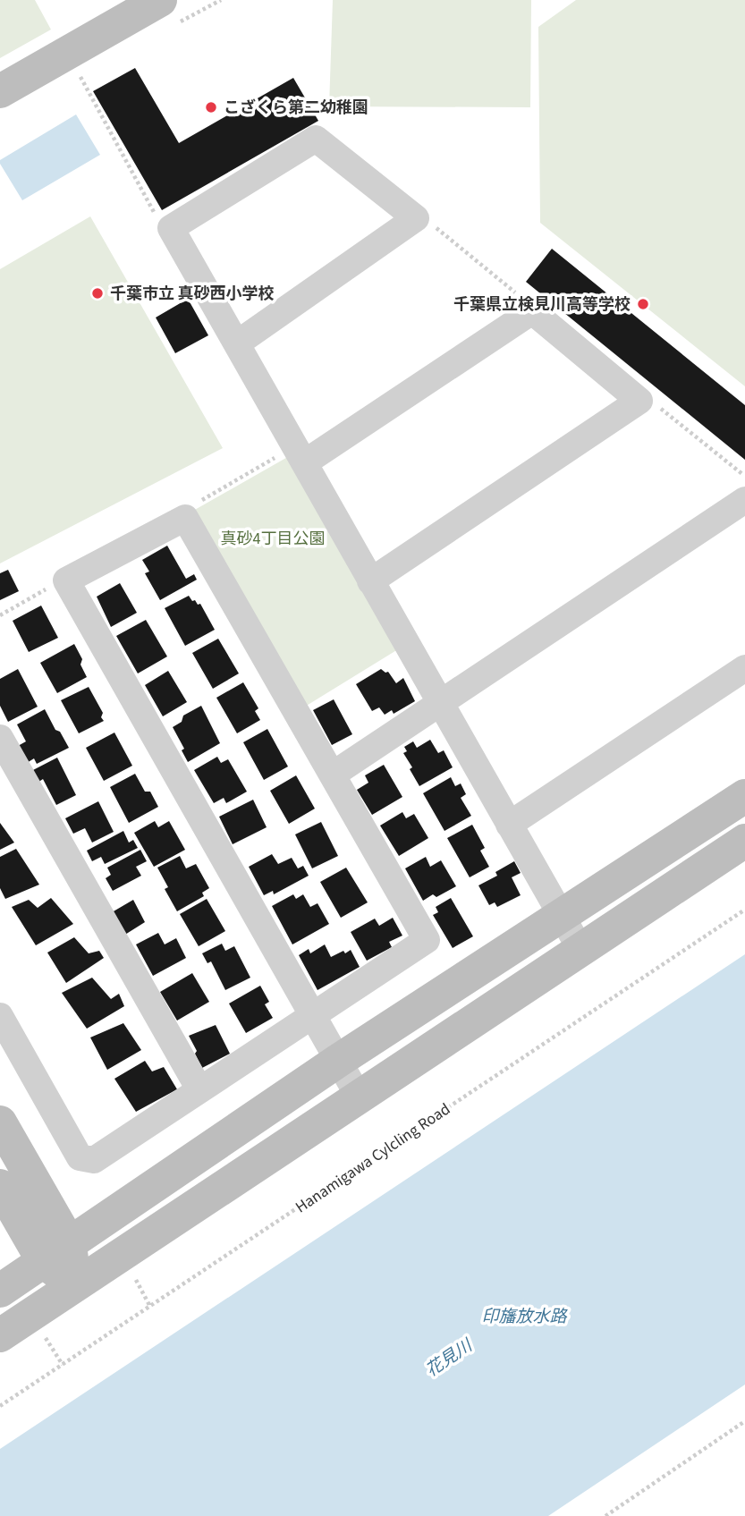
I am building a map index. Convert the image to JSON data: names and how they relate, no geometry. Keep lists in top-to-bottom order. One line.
{"streets":{"path":["Hanamigawa Cylcling Road"]},"water":["印旛放水路","花見川"],"parks":["真砂4丁目公園"],"places":["こざくら第二幼稚園","千葉市立 真砂西小学校","千葉県立検見川高等学校"]}
